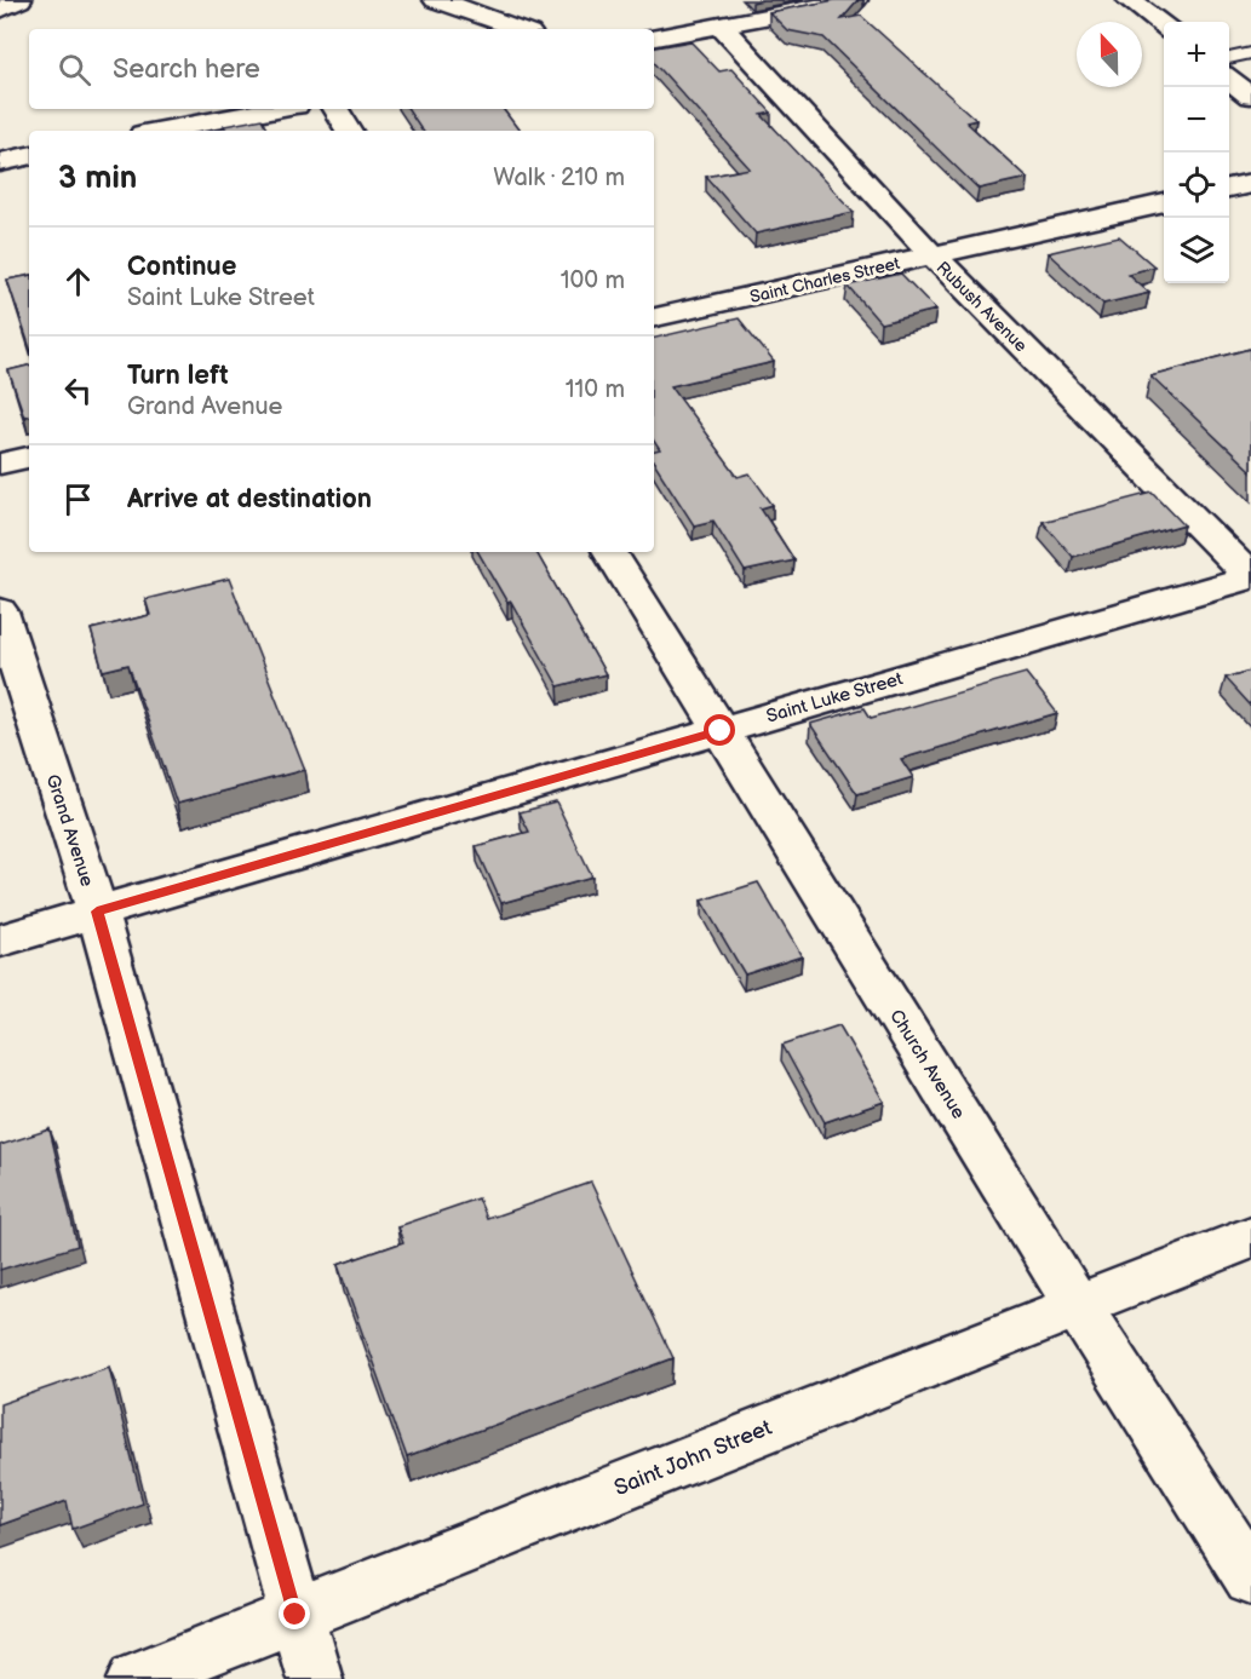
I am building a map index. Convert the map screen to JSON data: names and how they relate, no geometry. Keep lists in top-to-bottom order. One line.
{"streets":{"street":["Saint Charles Street","Rubush Avenue","Saint Luke Street","Grand Avenue","Church Avenue","Saint John Street"]},"crossings":[["Saint Charles Street","Rubush Avenue"],["Rubush Avenue","Saint Luke Street"],["Saint Luke Street","Grand Avenue"],["Saint Luke Street","Church Avenue"],["Grand Avenue","Saint John Street"],["Church Avenue","Saint John Street"]],"north":"top","page":{"map_buttons":["+","−"],"search":"Search here","heading":["3 min","Walk · 210 m"],"list":[["Continue","Saint Luke Street","100 m"],["Turn left","Grand Avenue","110 m"],"Arrive at destination"]}}
